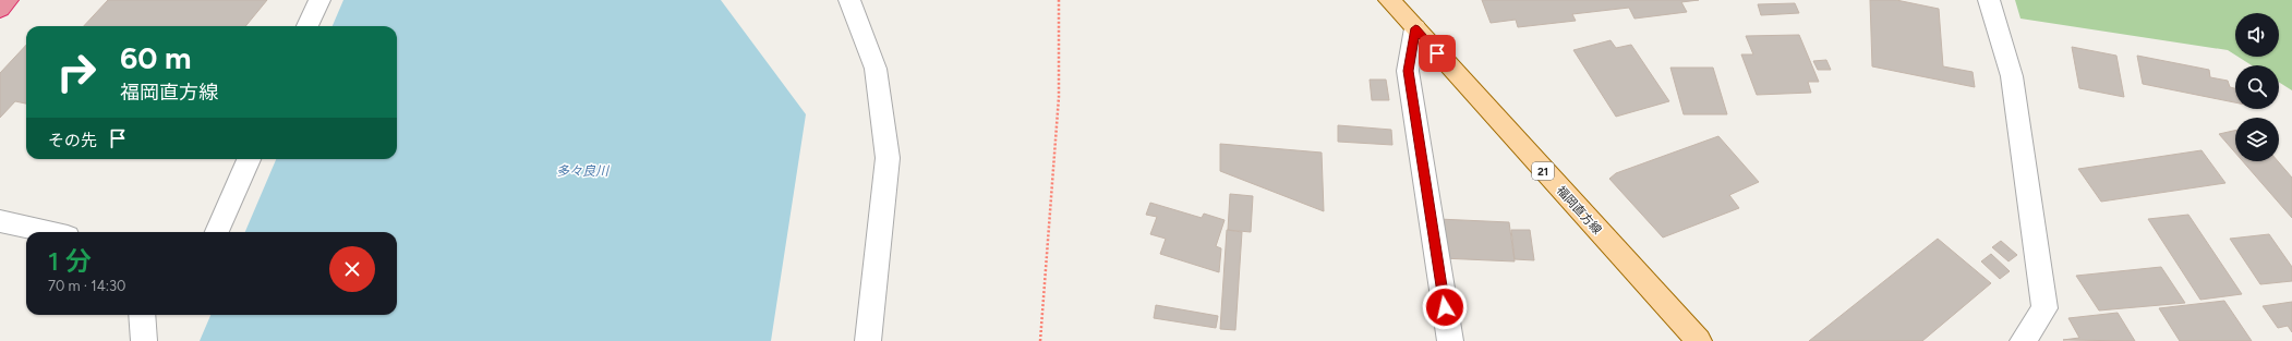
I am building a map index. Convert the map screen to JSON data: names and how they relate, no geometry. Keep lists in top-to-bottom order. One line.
{"streets":{"main road":["21","福岡直方線"]},"water":["多々良川"],"page":{"turn":["60 m","福岡直方線"],"then":"その先","heading":["1 分","70 m · 14:30"]}}
